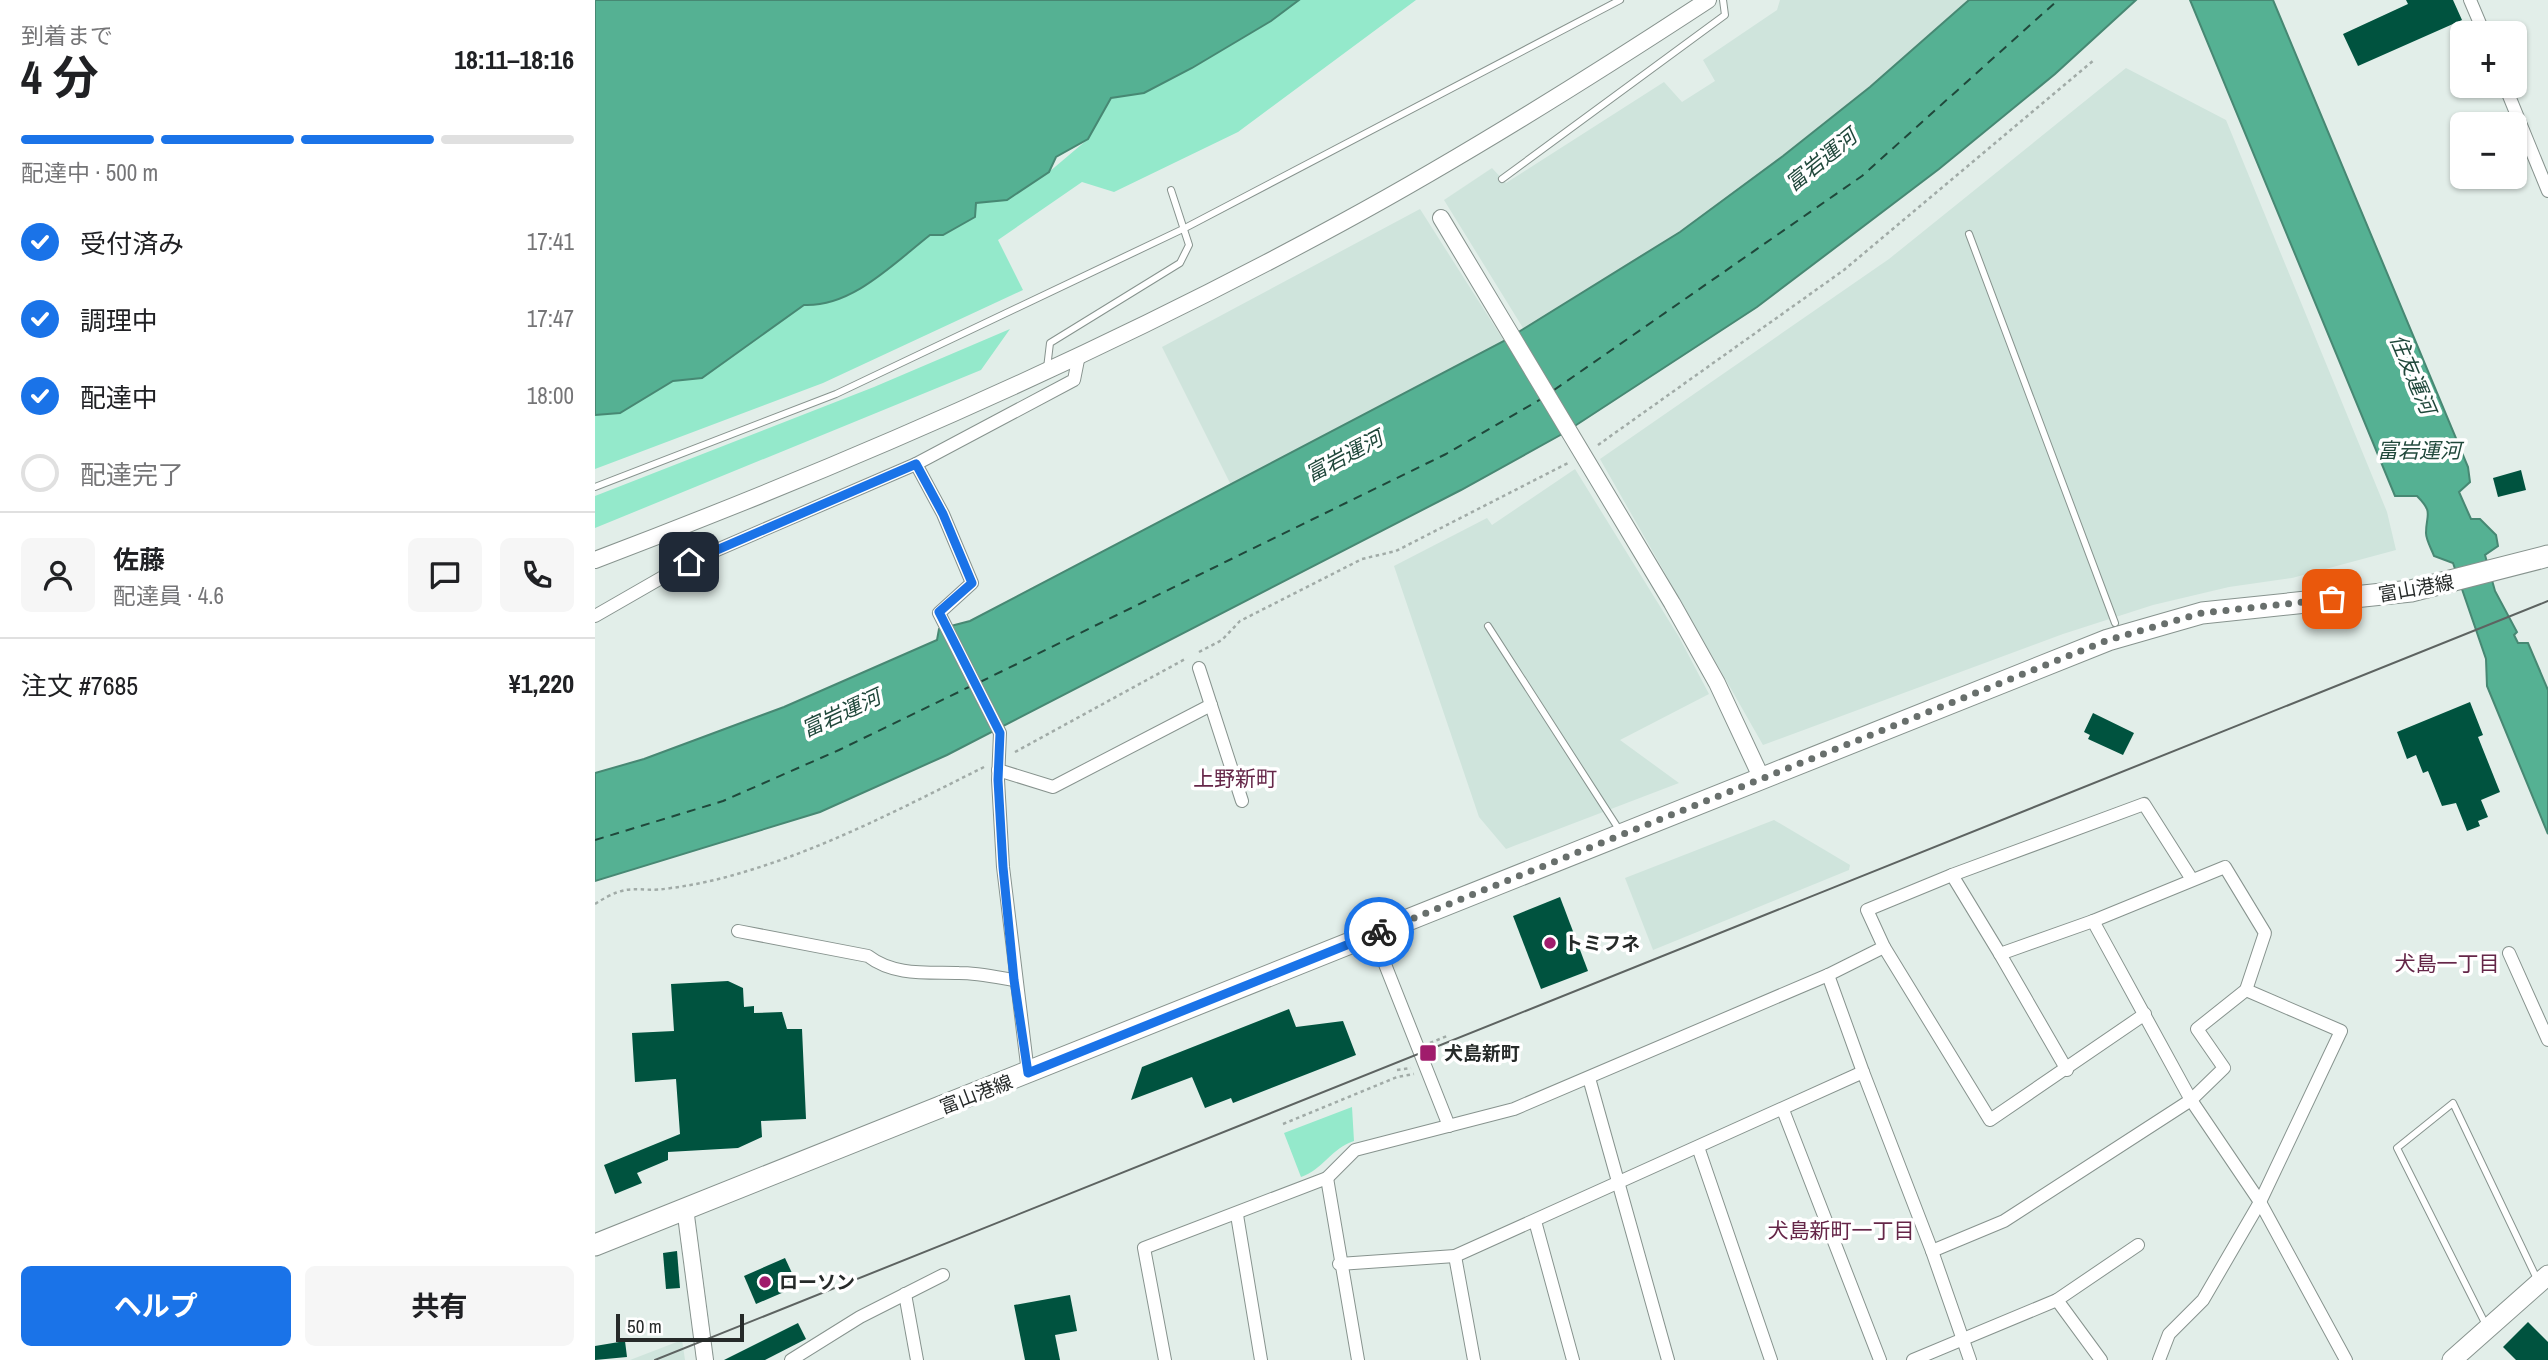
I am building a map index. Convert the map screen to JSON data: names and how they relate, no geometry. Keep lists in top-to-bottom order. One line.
{"streets":{"main road":["富山港線"]},"districts":["上野新町","犬島一丁目","犬島新町一丁目"],"water":["富岩運河","住友運河"],"places":{"other":["トミフネ","ローソン"],"transit":["犬島新町"]},"scale_bar":"50 m","page":{"heading":["4 分","到着まで","18:11–18:16"],"panel":["佐藤","配達員 · 4.6","注文 #7685","¥1,220"],"map_buttons":["+","−"],"bar":"配達中 · 500 m","list":[["受付済み","17:41"],["調理中","17:47"],["配達中","18:00"],"配達完了"],"buttons":["ヘルプ","共有"],"scale":"50 m"}}
